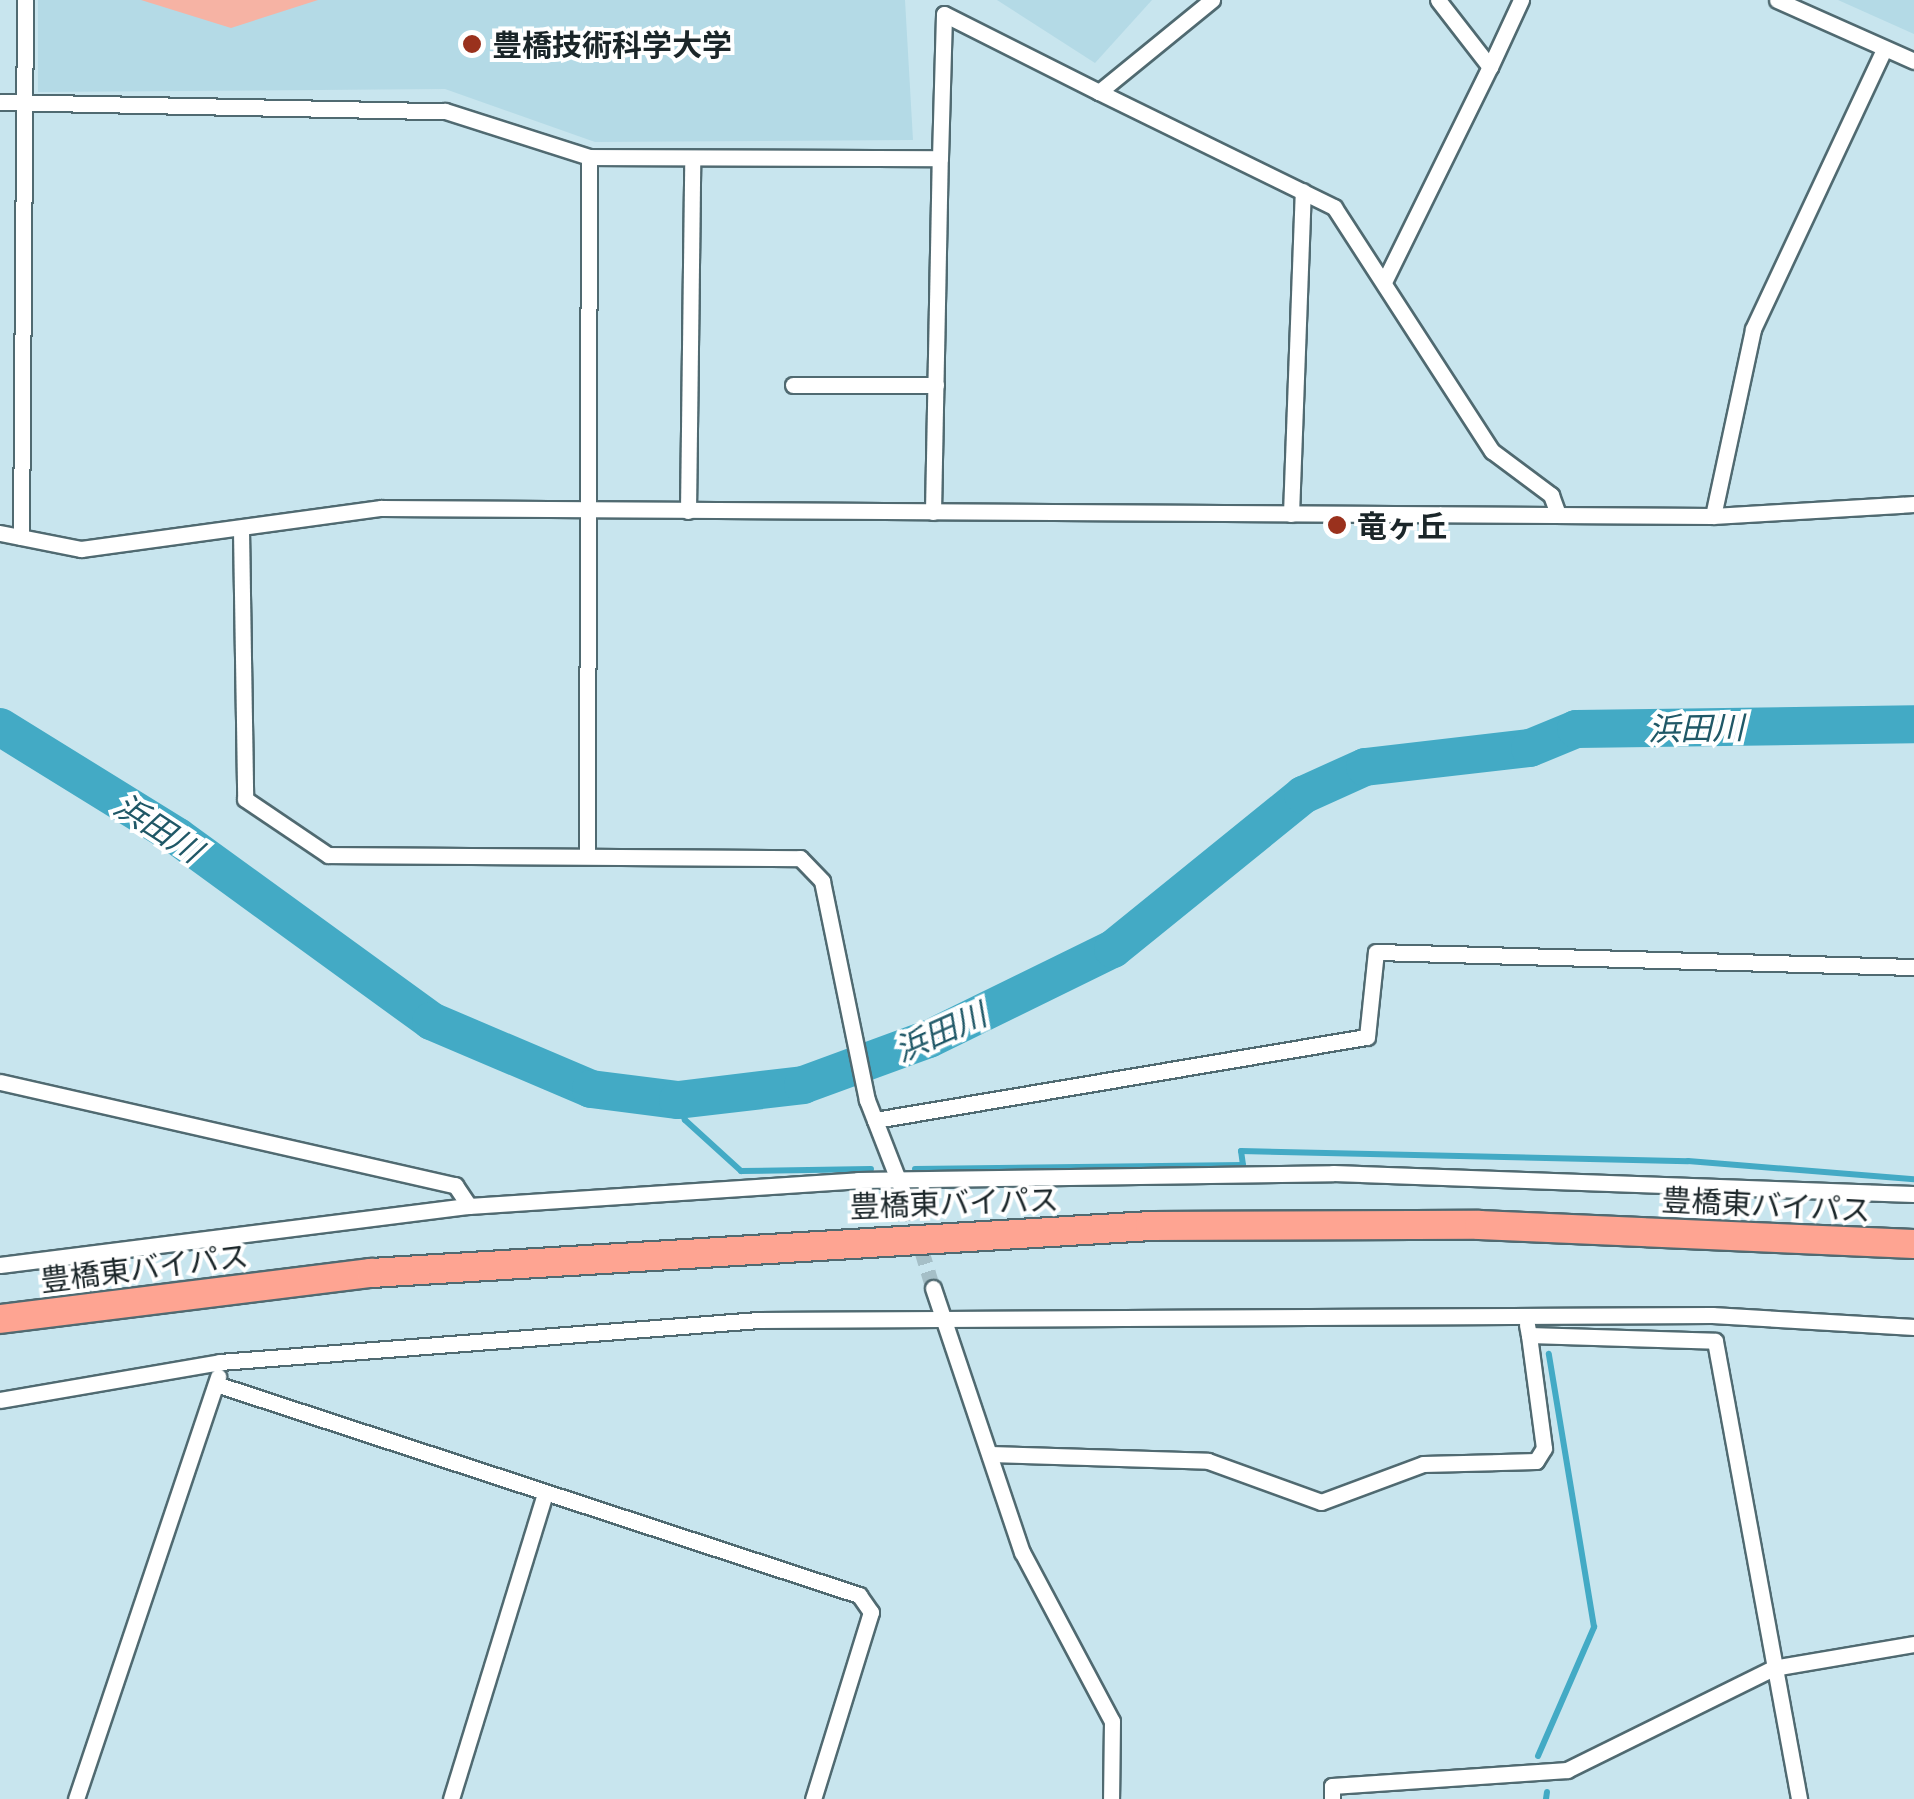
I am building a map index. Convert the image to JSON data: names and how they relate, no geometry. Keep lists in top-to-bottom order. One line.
{"streets":{"highway":["豊橋東バイパス"]},"water":["浜田川"],"places":["豊橋技術科学大学","竜ヶ丘"]}
